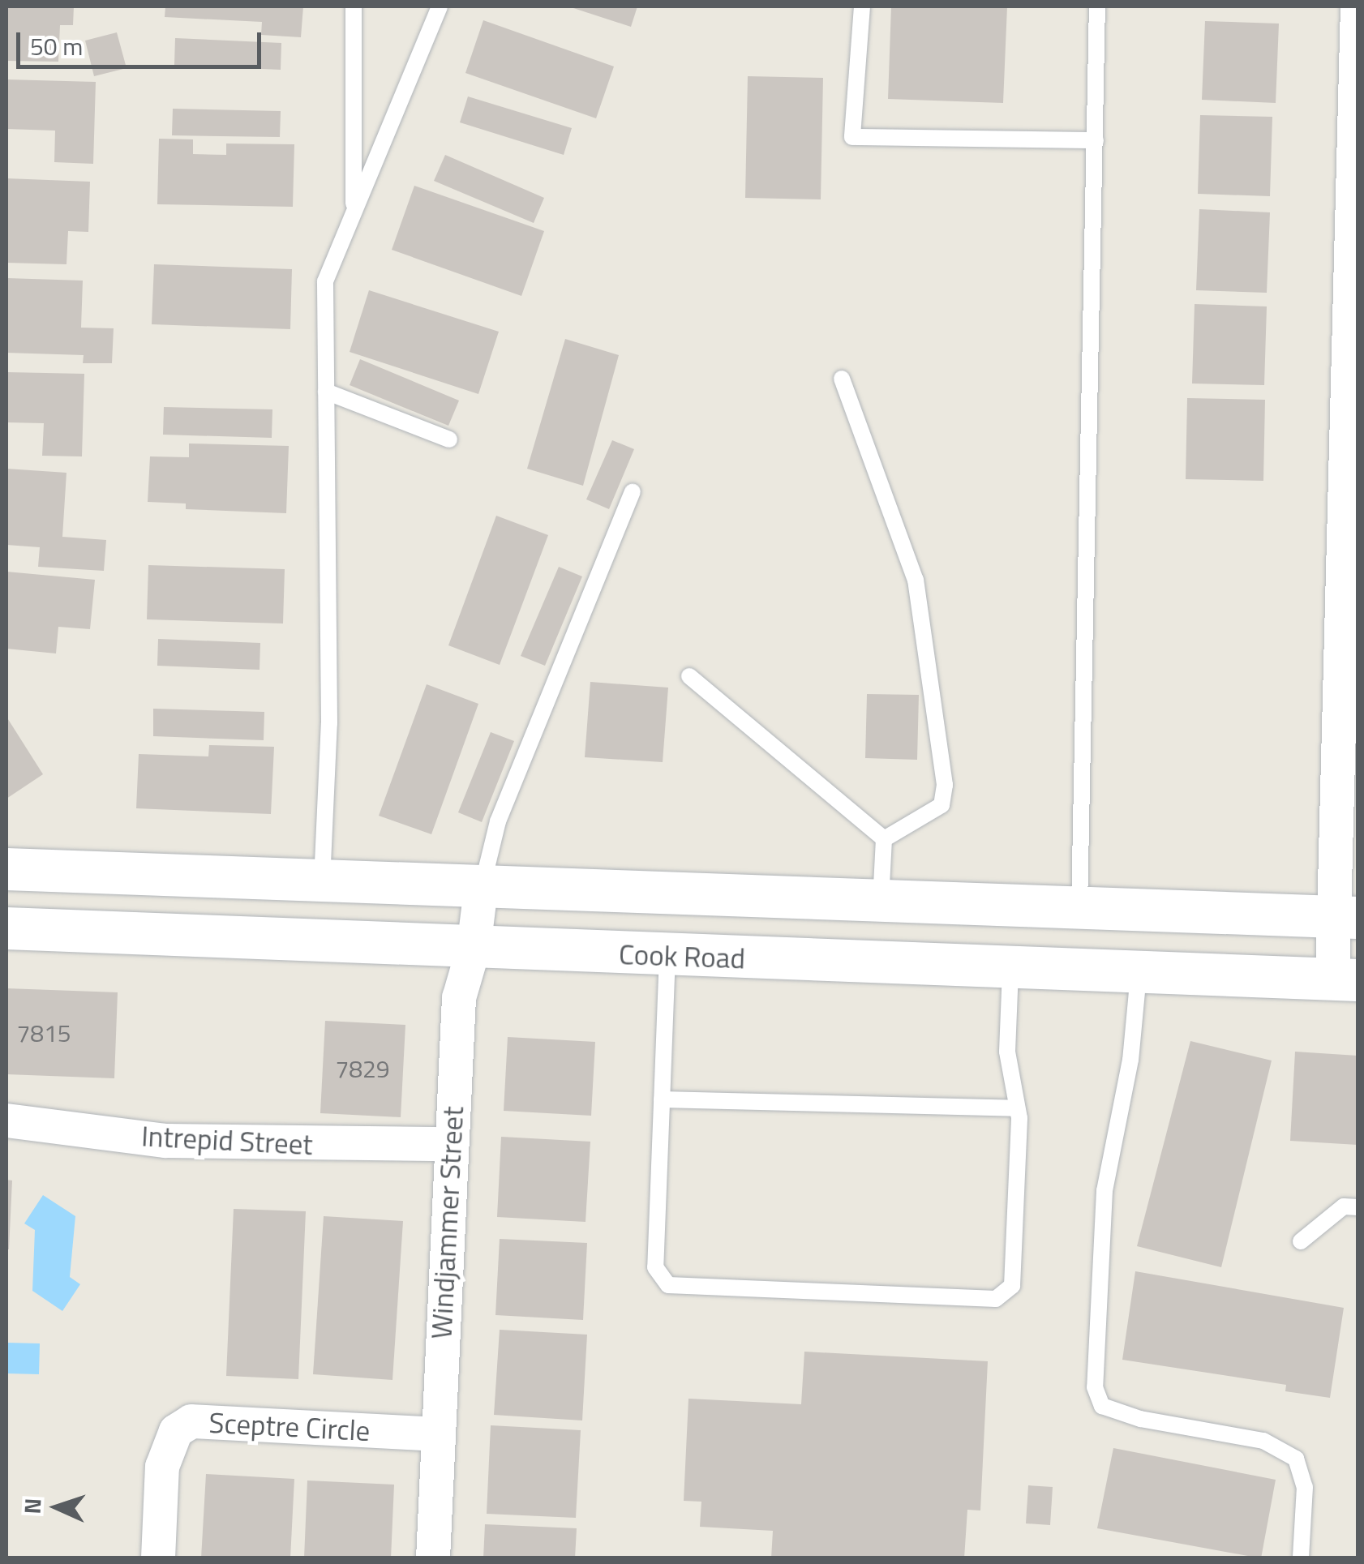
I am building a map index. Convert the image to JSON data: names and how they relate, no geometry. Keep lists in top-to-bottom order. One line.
{"streets":{"street":["Cook Road","Intrepid Street","Windjammer Street","Sceptre Circle"]},"crossings":[["Cook Road","Windjammer Street"],["Intrepid Street","Windjammer Street"],["Windjammer Street","Sceptre Circle"]],"house_numbers":["7815","7829"],"scale_bar":"50 m","north":"left"}
